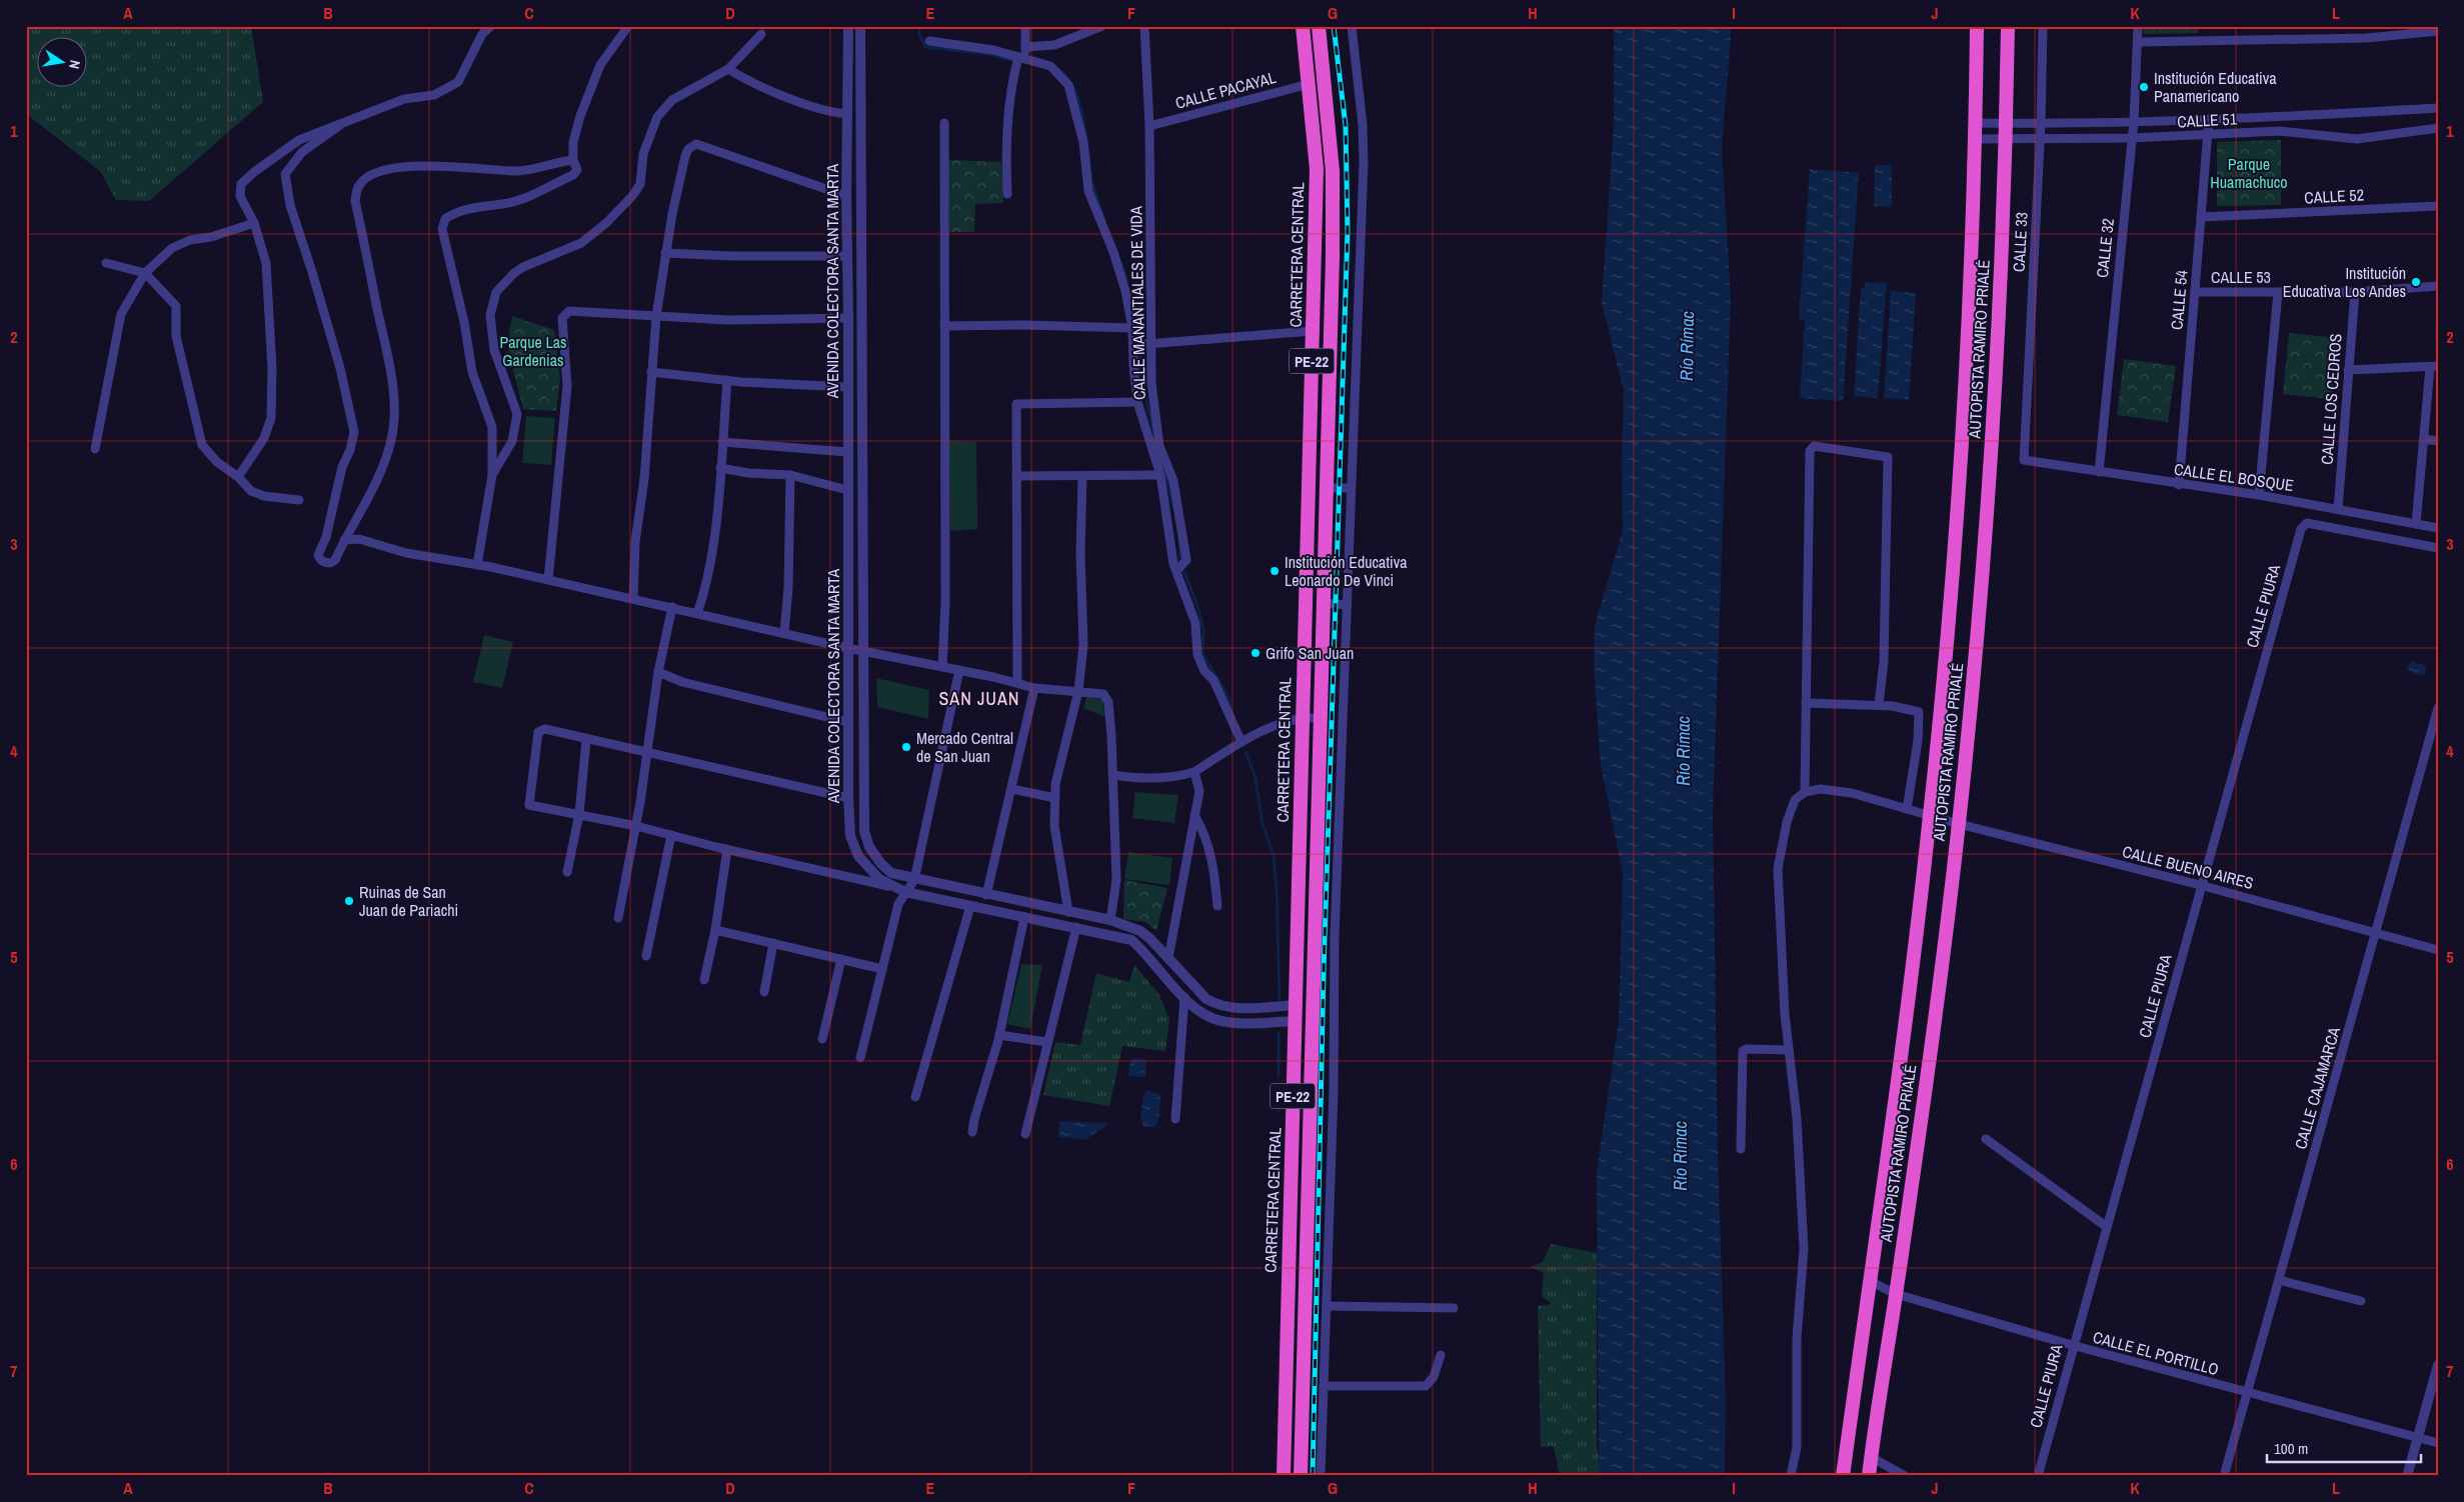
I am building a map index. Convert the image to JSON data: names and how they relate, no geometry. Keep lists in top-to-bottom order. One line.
{"streets":{"highway":["CARRETERA CENTRAL","AUTOPISTA RAMIRO PRIALÉ","PE-22"],"street":["CALLE PACAYAL","CALLE 51","CALLE 52","CALLE 33","CALLE 32","CALLE 53","AVENIDA COLECTORA SANTA MARTA","CALLE 54","CALLE MANANTIALES DE VIDA","CALLE LOS CEDROS","CALLE EL BOSQUE","CALLE PIURA","CALLE BUENO AIRES","CALLE CAJAMARCA","CALLE EL PORTILLO"]},"crossings":[["CALLE PACAYAL","CARRETERA CENTRAL"],["CALLE PACAYAL","CALLE MANANTIALES DE VIDA"],["CALLE 51","CALLE 33"],["CALLE 51","CALLE 32"],["CALLE 51","CALLE 54"],["CALLE 51","AUTOPISTA RAMIRO PRIALÉ"],["CALLE 52","CALLE 54"],["CALLE 33","CALLE EL BOSQUE"],["CALLE 32","CALLE EL BOSQUE"],["CARRETERA CENTRAL","AVENIDA COLECTORA SANTA MARTA"],["CALLE 53","CALLE 54"],["CALLE 53","CALLE LOS CEDROS"],["CALLE 54","CALLE EL BOSQUE"],["AUTOPISTA RAMIRO PRIALÉ","CALLE BUENO AIRES"],["AUTOPISTA RAMIRO PRIALÉ","CALLE EL PORTILLO"],["CALLE LOS CEDROS","CALLE EL BOSQUE"],["CALLE PIURA","CALLE BUENO AIRES"],["CALLE PIURA","CALLE EL PORTILLO"],["CALLE BUENO AIRES","CALLE CAJAMARCA"],["CALLE CAJAMARCA","CALLE EL PORTILLO"]],"districts":["SAN JUAN"],"water":["Río Rímac"],"parks":["Parque Huamachuco","Parque Las Gardenias"],"places":["Institución Educativa Panamericano","Institución Educativa Los Andes","Institución Educativa Leonardo De Vinci","Grifo San Juan","Mercado Central de San Juan","Ruinas de San Juan de Pariachi"],"scale_bar":"100 m","north":"right","grid":{"columns":["A","B","C","D","E","F","G","H","I","J","K","L"],"rows":["1","2","3","4","5","6","7"]}}
